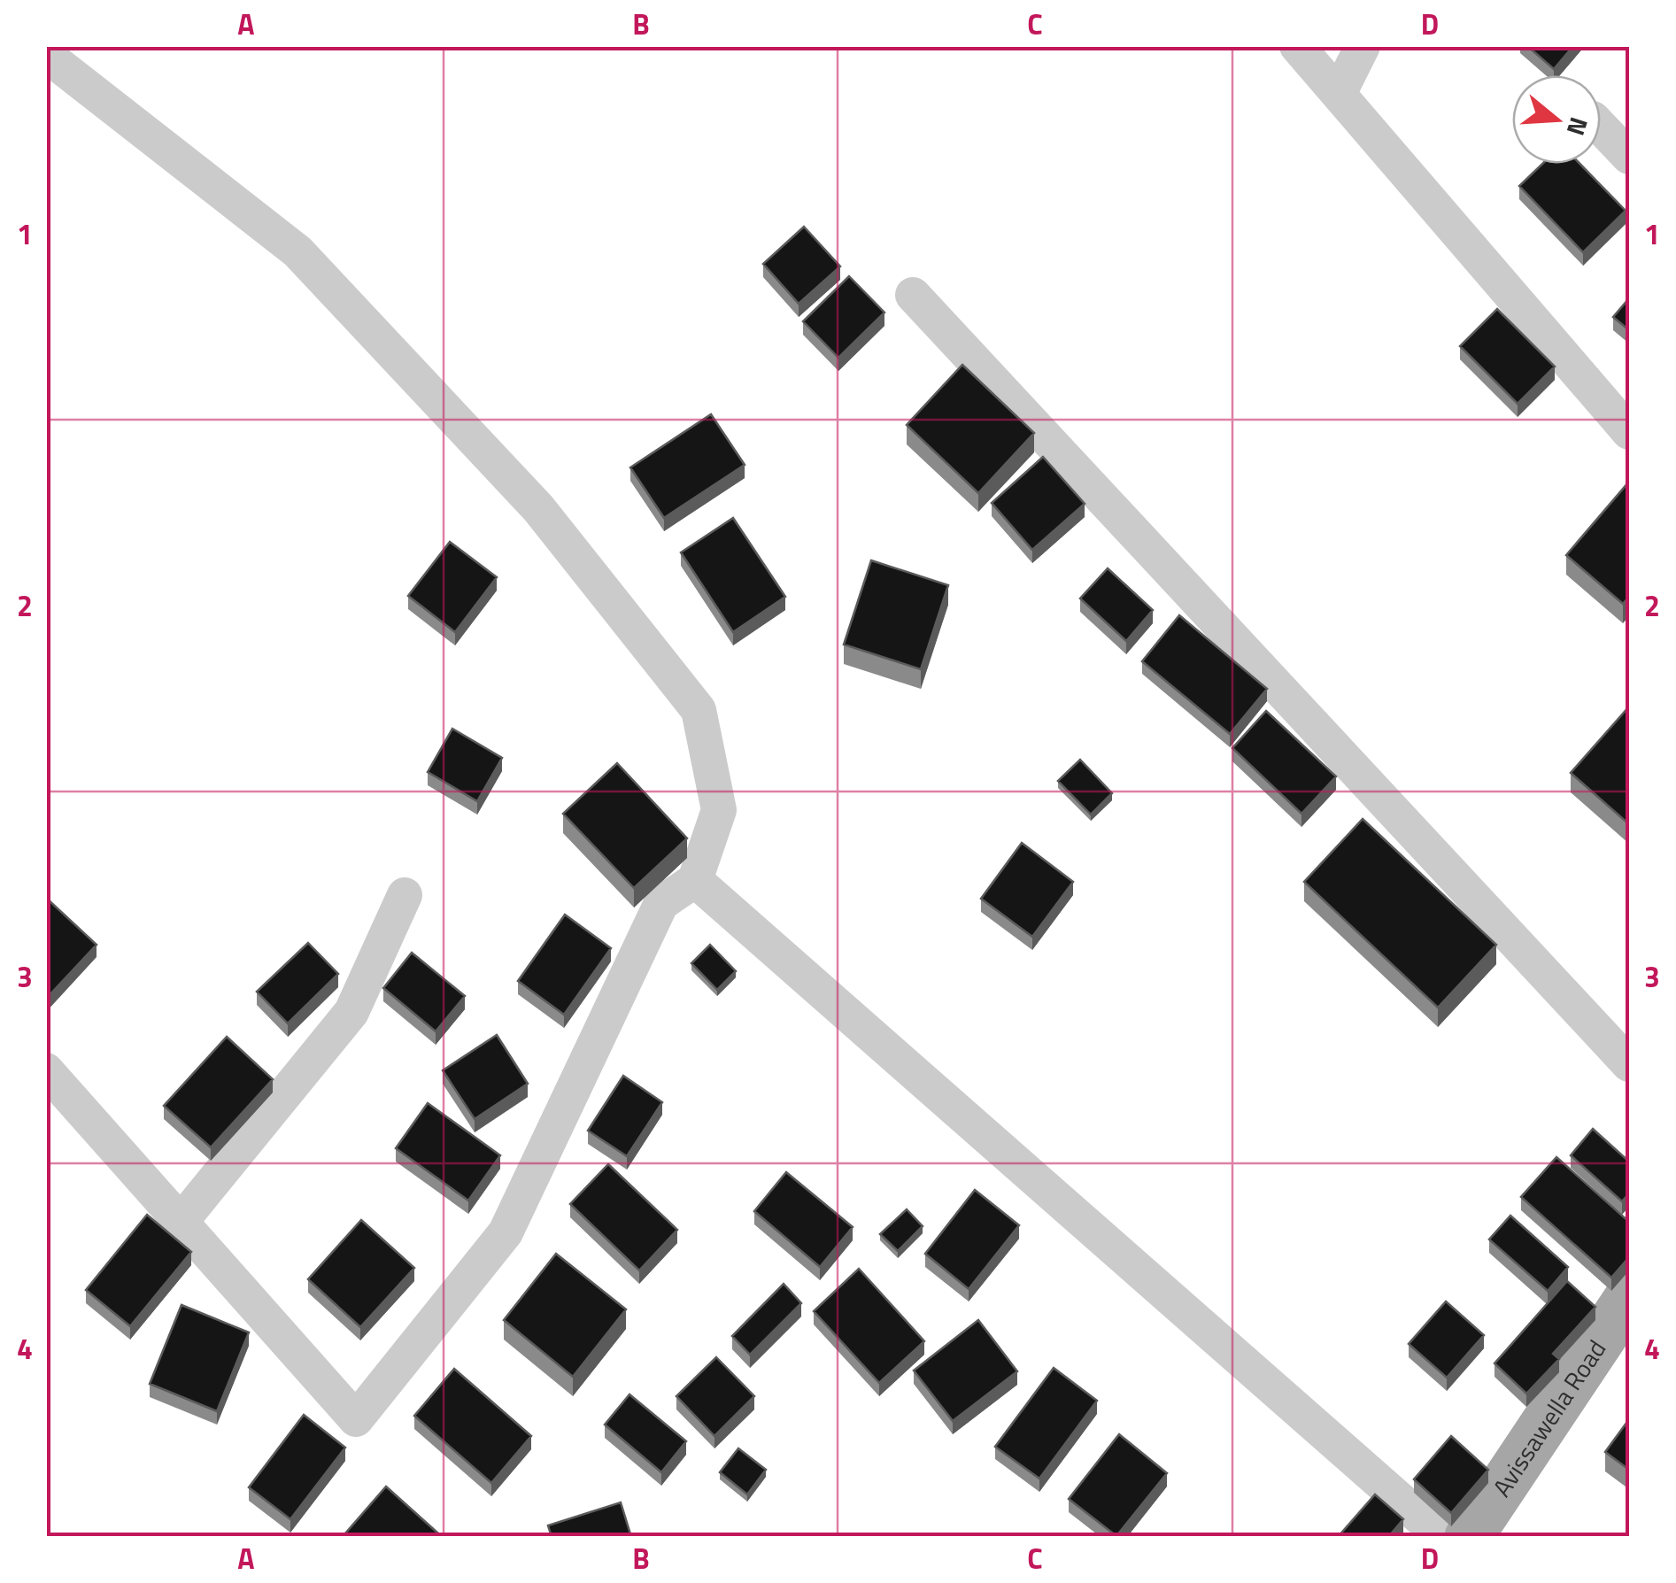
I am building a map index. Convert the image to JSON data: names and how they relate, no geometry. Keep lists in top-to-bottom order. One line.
{"streets":{"main road":["Avissawella Road"]},"north":"right","grid":{"columns":["A","B","C","D"],"rows":["1","2","3","4"]}}
